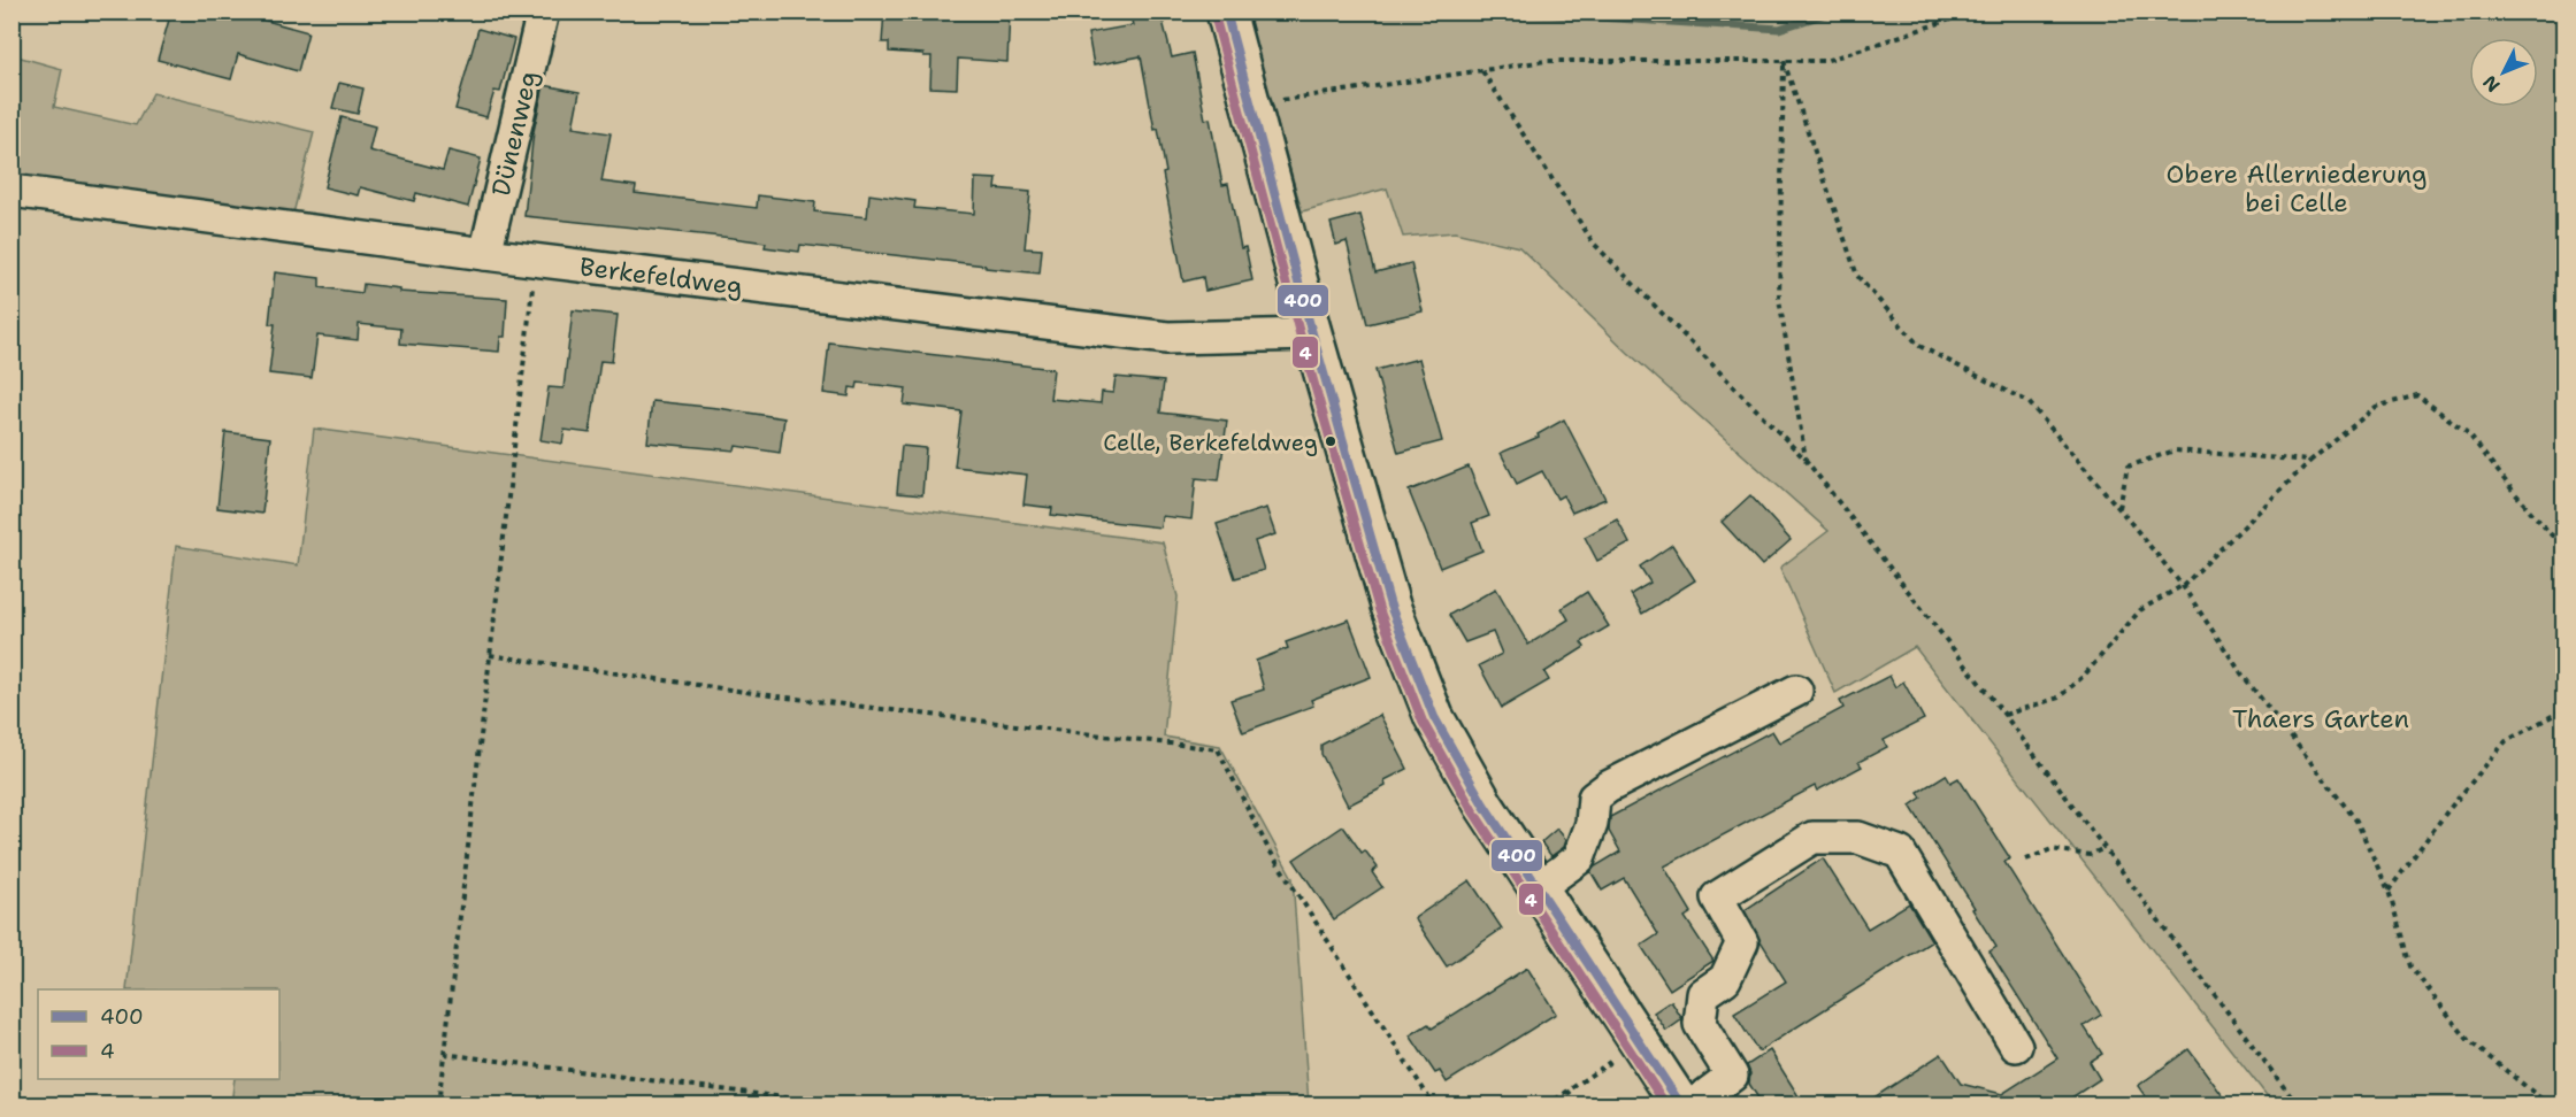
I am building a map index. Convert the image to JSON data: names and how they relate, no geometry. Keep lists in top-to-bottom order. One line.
{"streets":{"street":["Dünenweg","Berkefeldweg"]},"crossings":[["Dünenweg","Berkefeldweg"]],"parks":["Obere Allerniederung bei Celle","Thaers Garten"],"places":["Celle, Berkefeldweg"],"lines":["transit line 400","transit line 4"],"legend":["400","4"],"north":"bottom left"}
